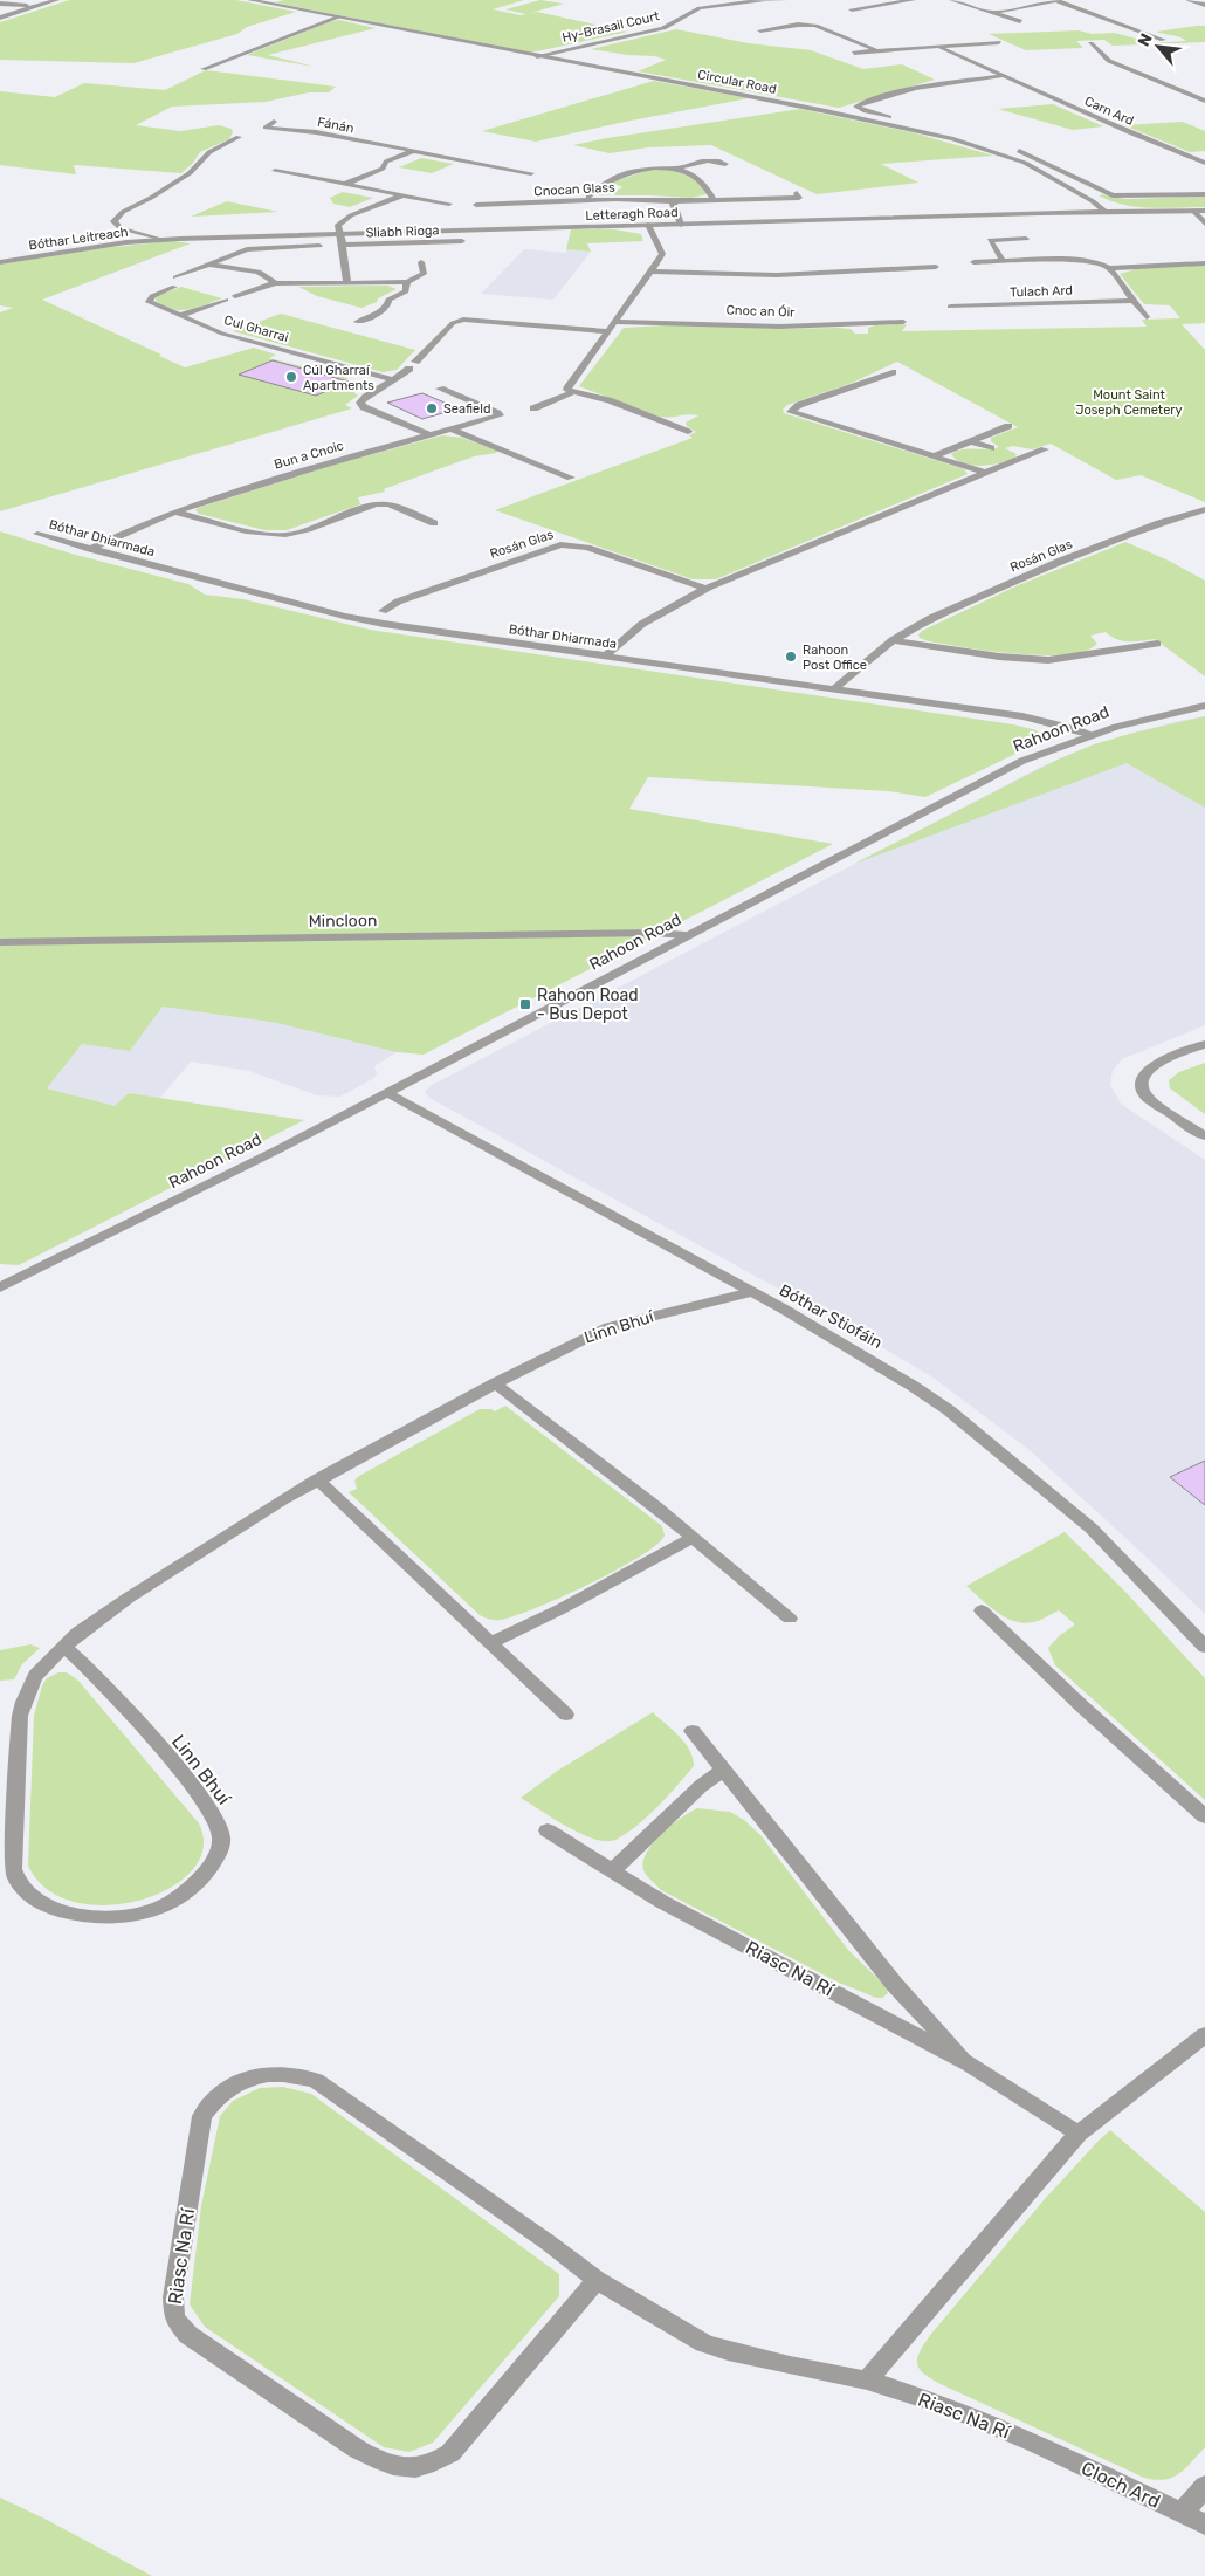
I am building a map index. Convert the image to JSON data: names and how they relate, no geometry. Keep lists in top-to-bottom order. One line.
{"streets":{"street":["Hy-Brasail Court","Circular Road","Carn Ard","Fánán","Cnocan Glass","Letteragh Road","Sliabh Rioga","Bóthar Leitreach","Tulach Ard","Cnoc an Óir","Cul Gharrai","Bun a Cnoic","Bóthar Dhiarmada","Rosán Glas","Rahoon Road","Mincloon","Bóthar Stiofáin","Linn Bhuí","Riasc Na Rí","Cloch Ard"]},"crossings":[["Hy-Brasail Court","Circular Road"],["Circular Road","Letteragh Road"],["Letteragh Road","Sliabh Rioga"],["Letteragh Road","Bóthar Leitreach"],["Bun a Cnoic","Bóthar Dhiarmada"],["Bóthar Dhiarmada","Rosán Glas"],["Bóthar Dhiarmada","Rahoon Road"],["Rahoon Road","Mincloon"],["Rahoon Road","Bóthar Stiofáin"],["Bóthar Stiofáin","Linn Bhuí"],["Riasc Na Rí","Cloch Ard"]],"parks":["Mount Saint Joseph Cemetery"],"places":{"other":["Cúl Gharraí Apartments","Seafield","Rahoon Post Office"],"transit":["Rahoon Road - Bus Depot"]},"north":"top left"}
